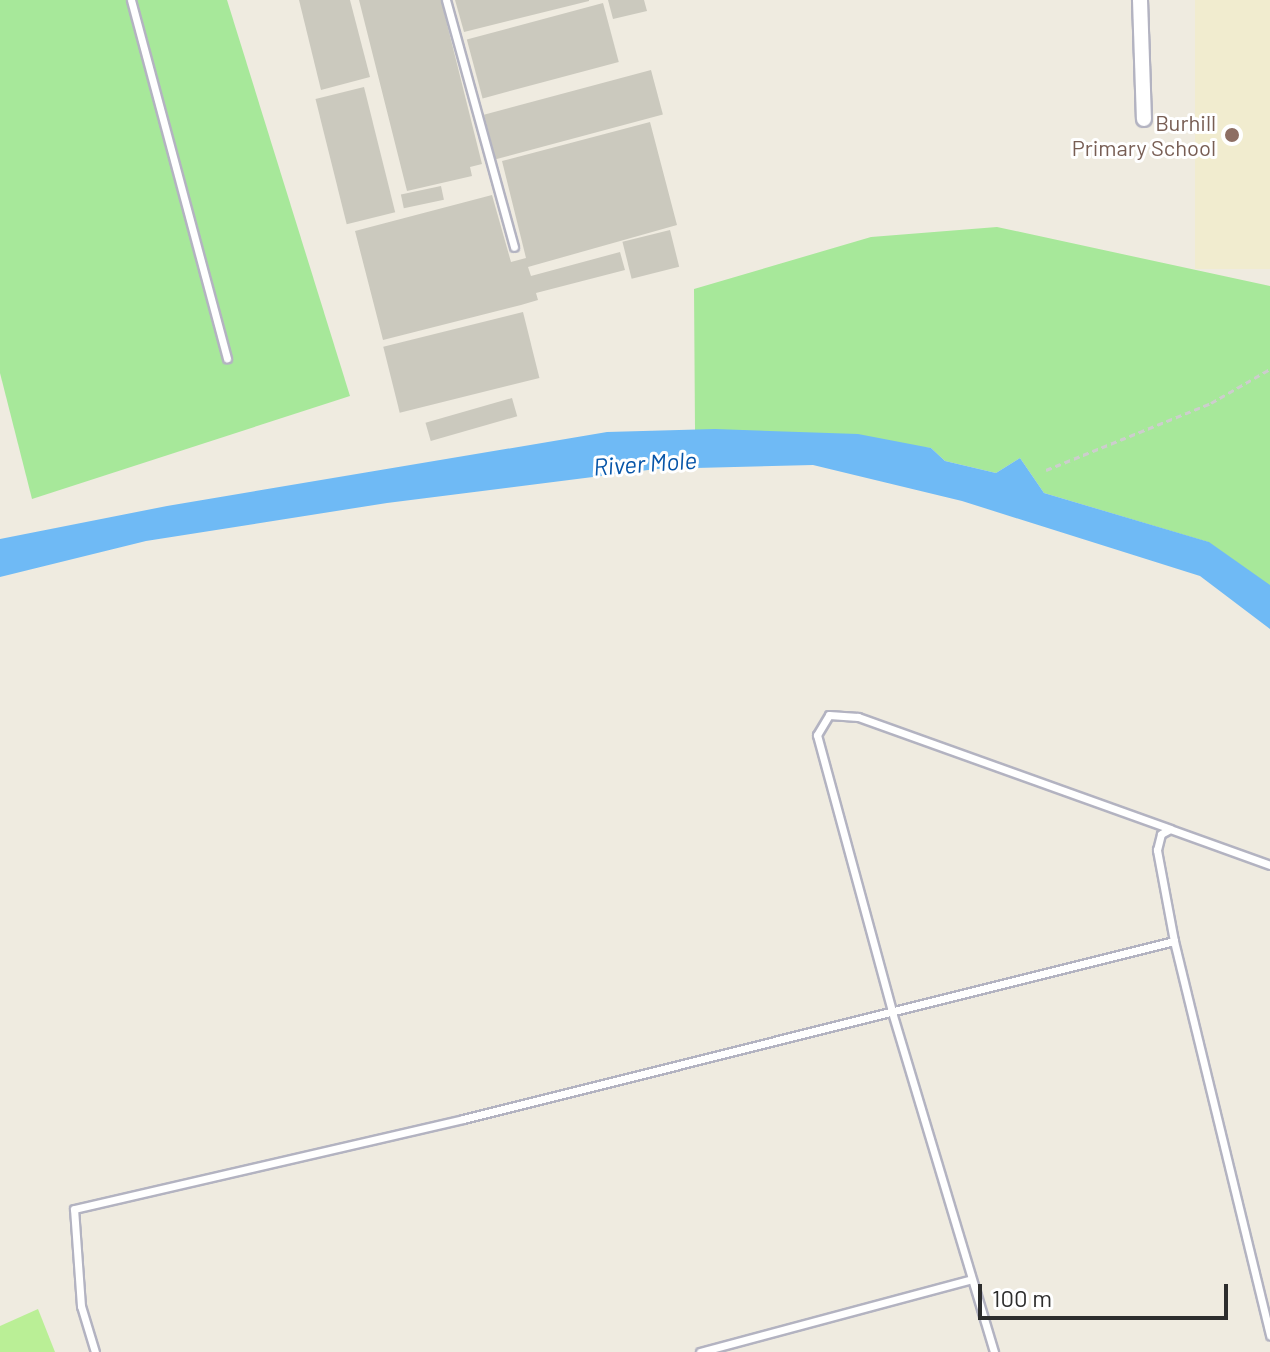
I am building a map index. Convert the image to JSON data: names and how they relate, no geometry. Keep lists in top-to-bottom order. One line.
{"water":["River Mole"],"places":["Burhill Primary School"],"scale_bar":"100 m"}
